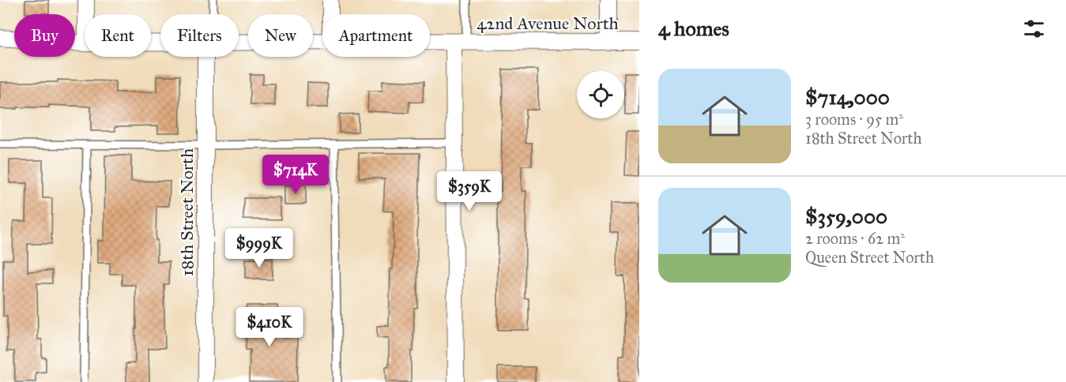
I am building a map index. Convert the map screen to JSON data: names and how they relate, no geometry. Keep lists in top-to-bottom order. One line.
{"streets":{"street":["42nd Avenue North","18th Street North"]},"page":{"heading":"4 homes","chip":["Buy","Rent","Filters","New","Apartment"],"list":[{"name":"$714,000","note":"3 rooms · 95 m² · 18th Street North"},{"name":"$359,000","note":"2 rooms · 62 m² · Queen Street North"}],"price":["$714K","$359K","$999K","$410K"]}}
